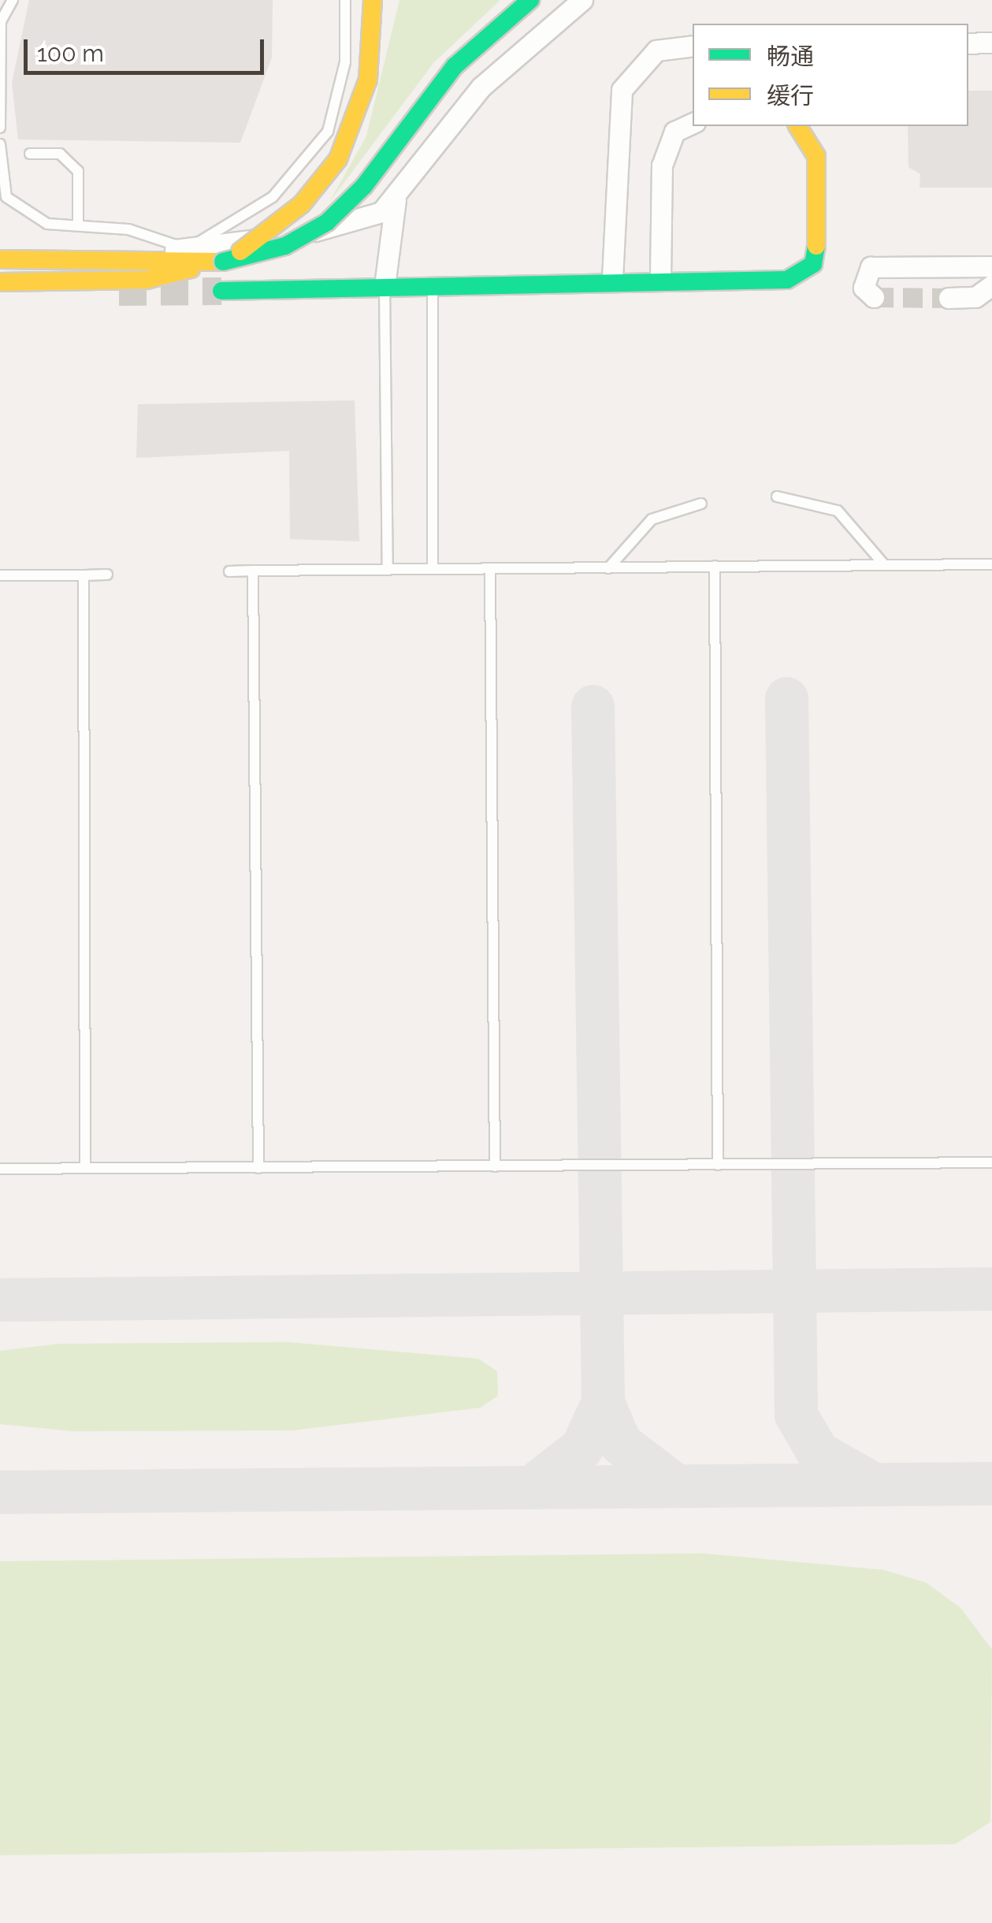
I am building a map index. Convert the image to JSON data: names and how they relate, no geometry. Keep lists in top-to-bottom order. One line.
{"legend":["畅通","缓行"],"scale_bar":"100 m"}
